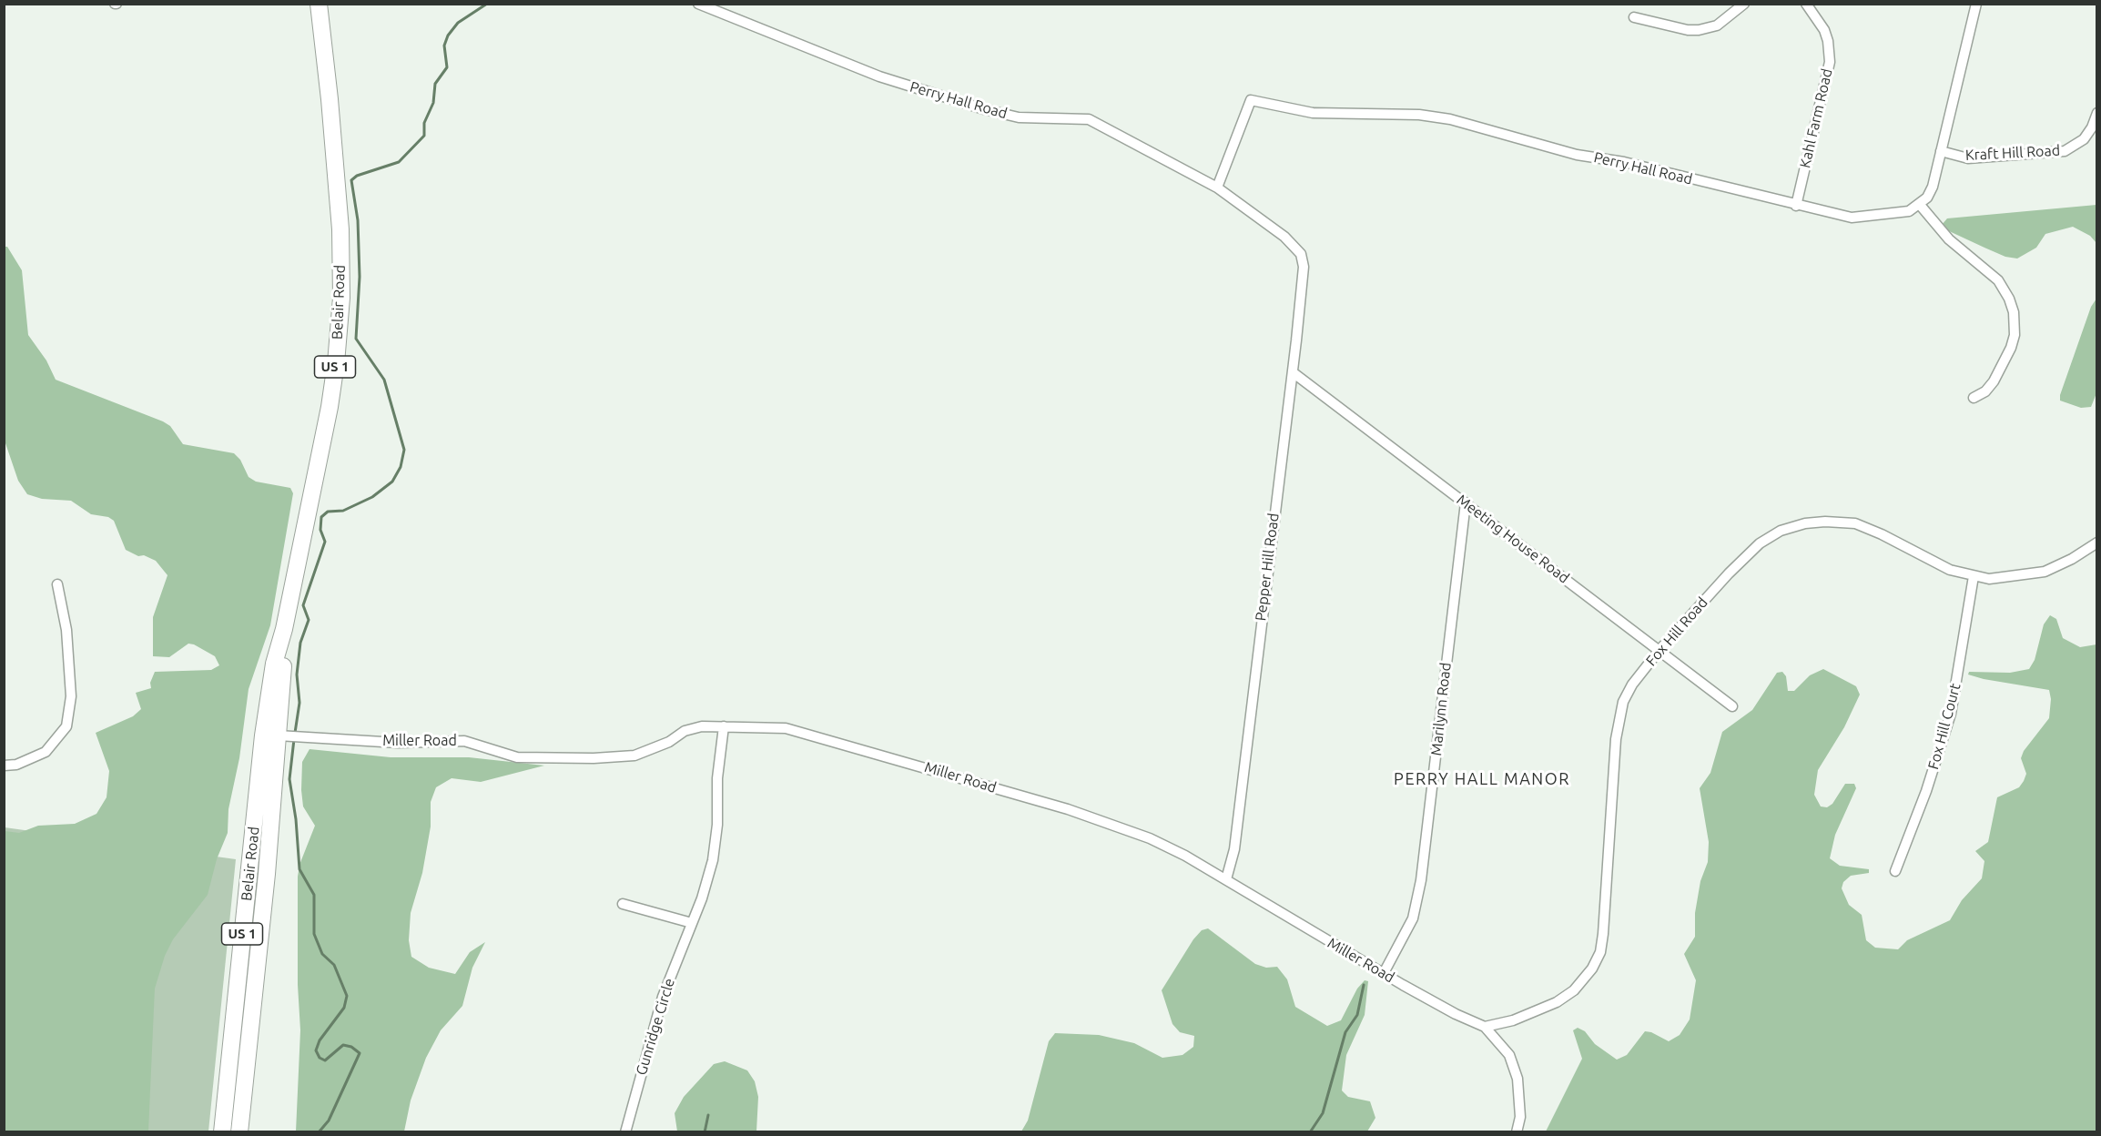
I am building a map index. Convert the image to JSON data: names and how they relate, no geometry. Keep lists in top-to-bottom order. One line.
{"streets":{"highway":["Belair Road","US 1"],"street":["Perry Hall Road","Kahl Farm Road","Kraft Hill Road","Meeting House Road","Pepper Hill Road","Fox Hill Road","Marilynn Road","Fox Hill Court","Miller Road","Gunridge Circle"]},"crossings":[["Perry Hall Road","Kahl Farm Road"],["Perry Hall Road","Pepper Hill Road"],["Belair Road","Miller Road"],["Meeting House Road","Pepper Hill Road"],["Meeting House Road","Fox Hill Road"],["Meeting House Road","Marilynn Road"],["Pepper Hill Road","Miller Road"],["Fox Hill Road","Fox Hill Court"],["Fox Hill Road","Miller Road"],["Marilynn Road","Miller Road"],["Miller Road","Gunridge Circle"]],"districts":["PERRY HALL MANOR"]}
